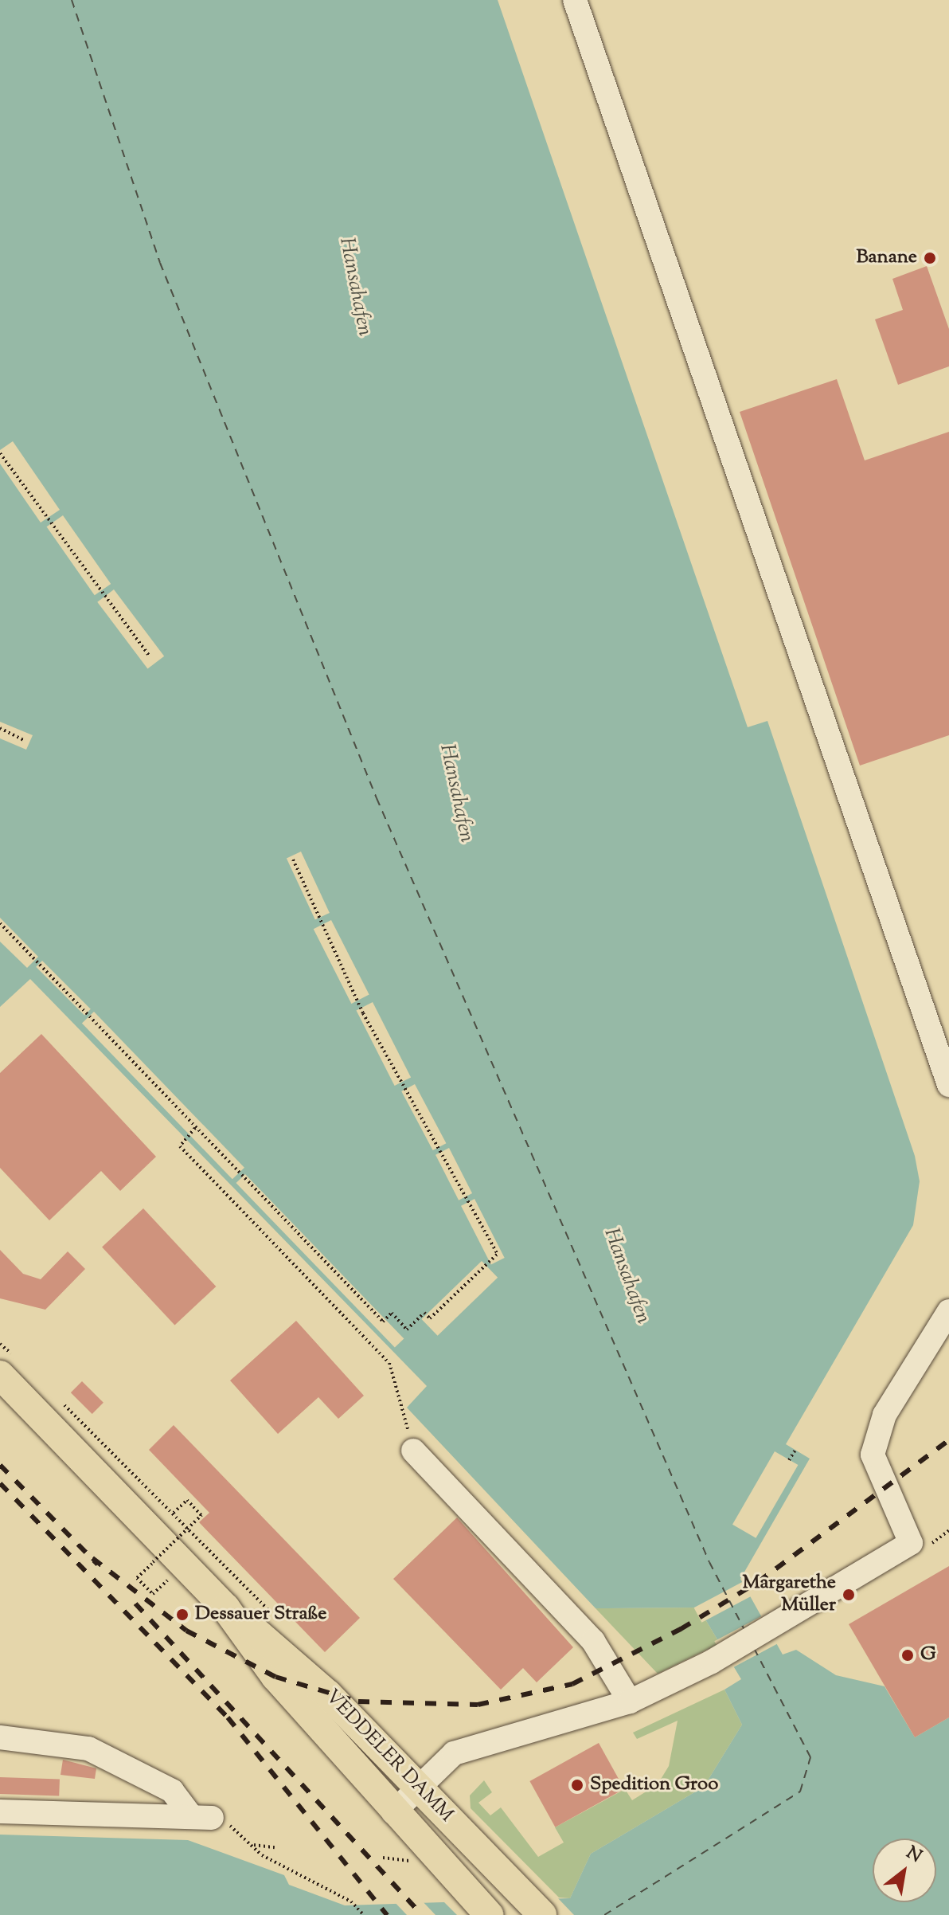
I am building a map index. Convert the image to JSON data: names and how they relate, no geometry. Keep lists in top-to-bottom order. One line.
{"streets":{"main road":["VEDDELER DAMM"]},"water":["Hansahafen"],"places":["Banane","Margarethe Müller","Dessauer Straße","G","Spedition Groo"],"north":"top right"}
